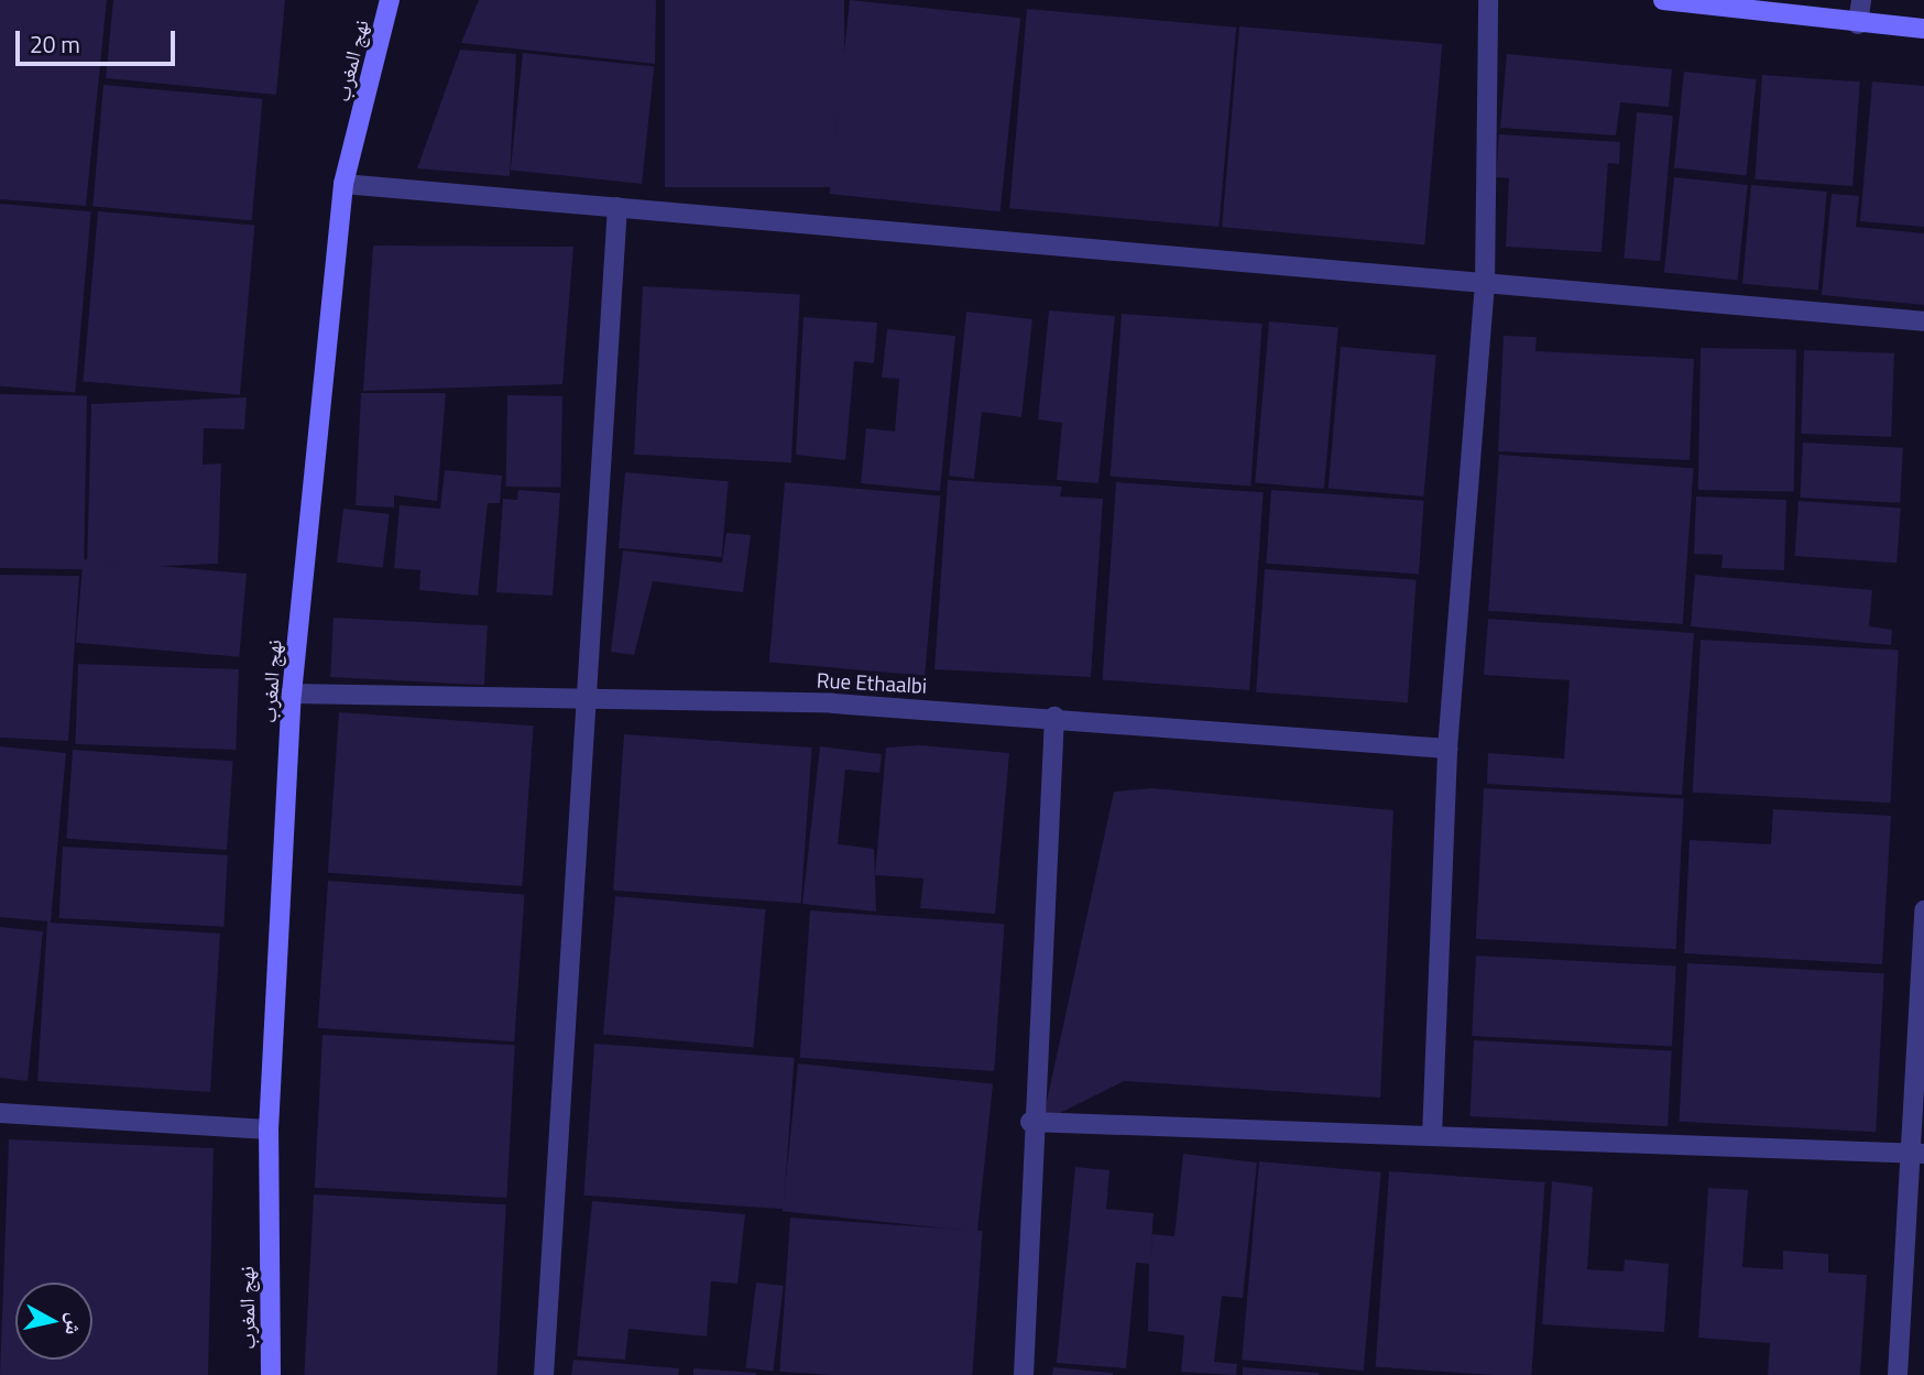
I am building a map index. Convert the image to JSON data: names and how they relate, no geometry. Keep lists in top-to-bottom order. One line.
{"streets":{"street":["نهج المغرب","Rue Ethaalbi"]},"crossings":[["نهج المغرب","Rue Ethaalbi"]],"scale_bar":"20 m","north":"right"}
